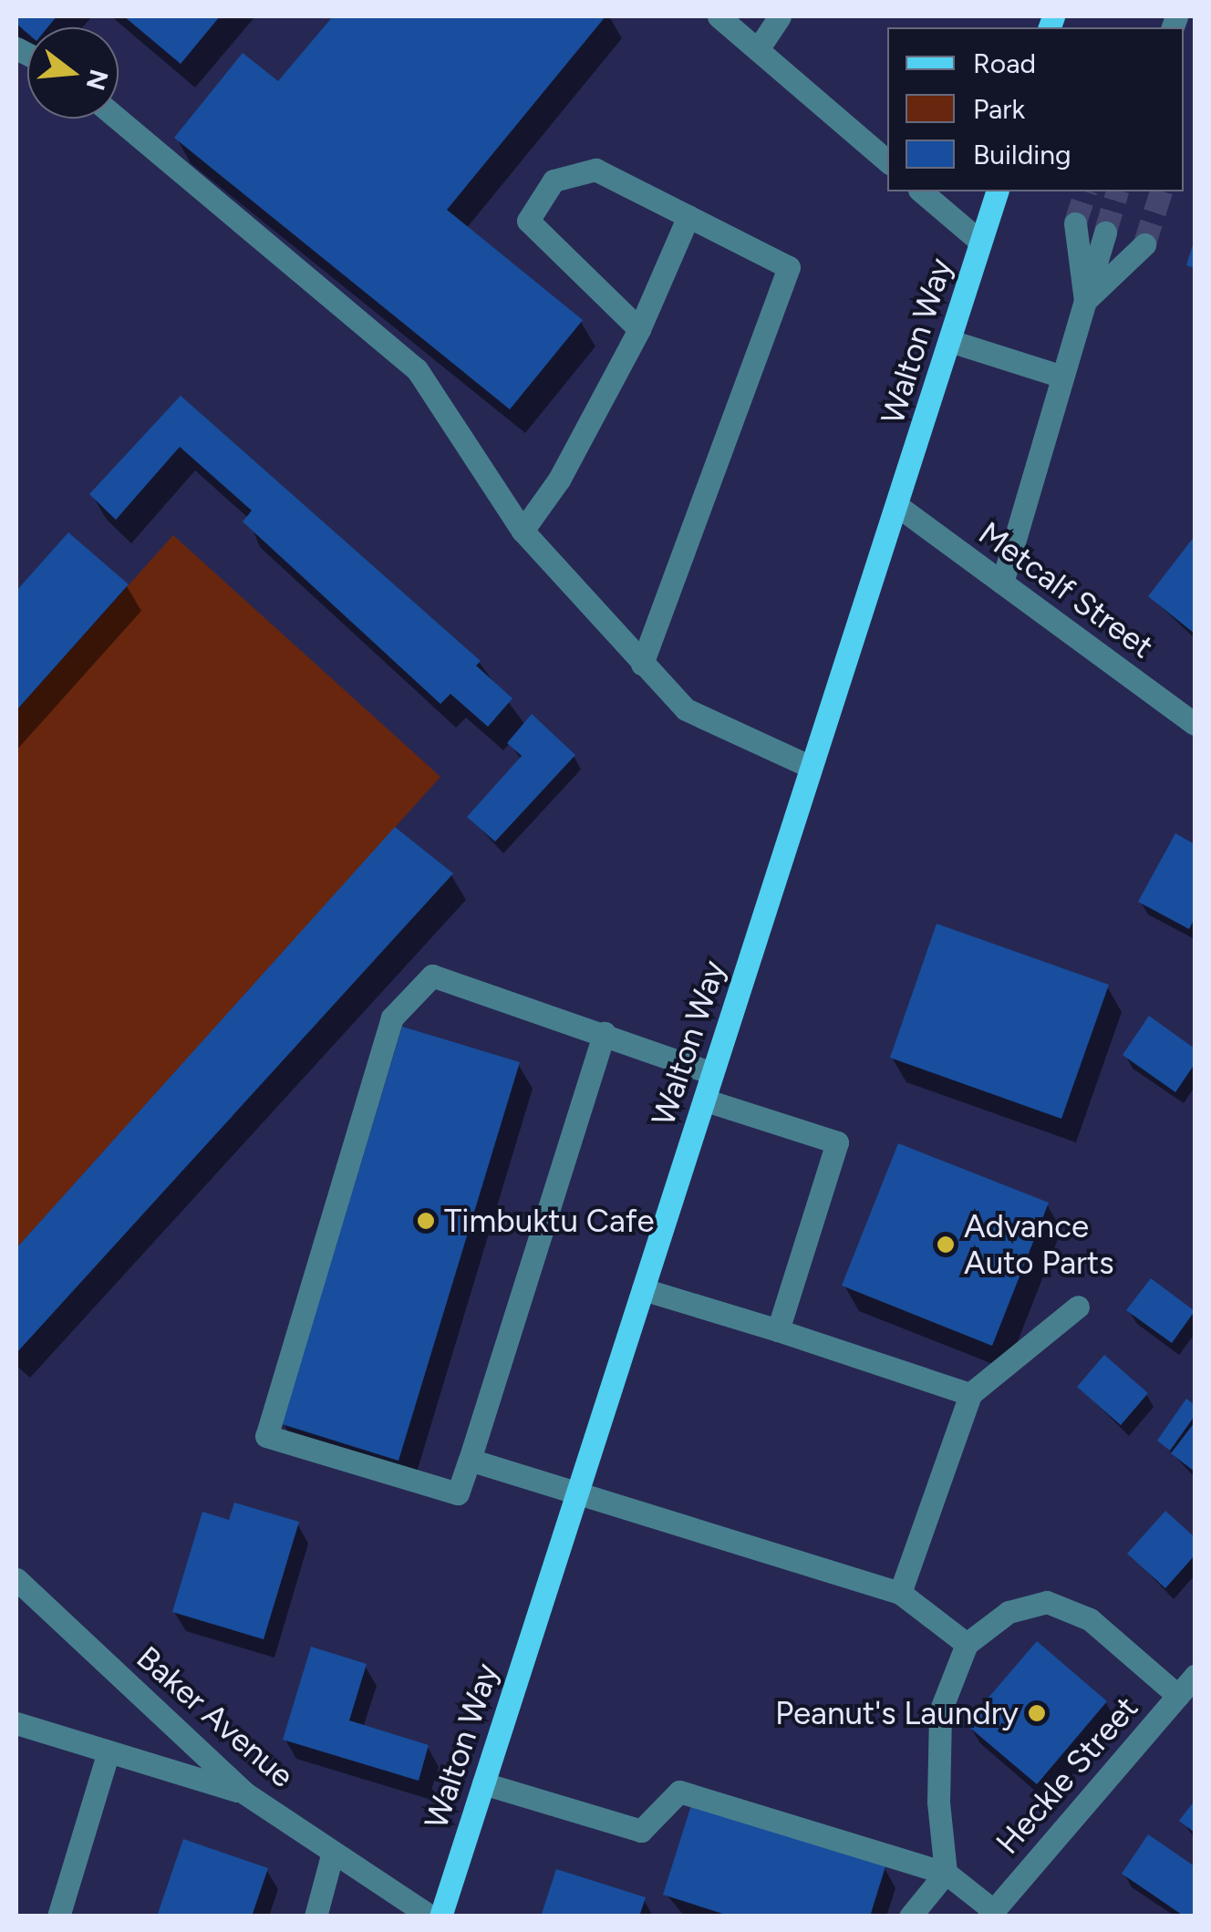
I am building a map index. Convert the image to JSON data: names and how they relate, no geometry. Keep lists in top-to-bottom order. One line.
{"streets":{"main road":["Walton Way"],"street":["Metcalf Street","Baker Avenue","Heckle Street"]},"crossings":[["Walton Way","Metcalf Street"]],"places":["Timbuktu Cafe","Advance Auto Parts","Peanut's Laundry"],"legend":["Road","Park","Building"],"north":"right"}
